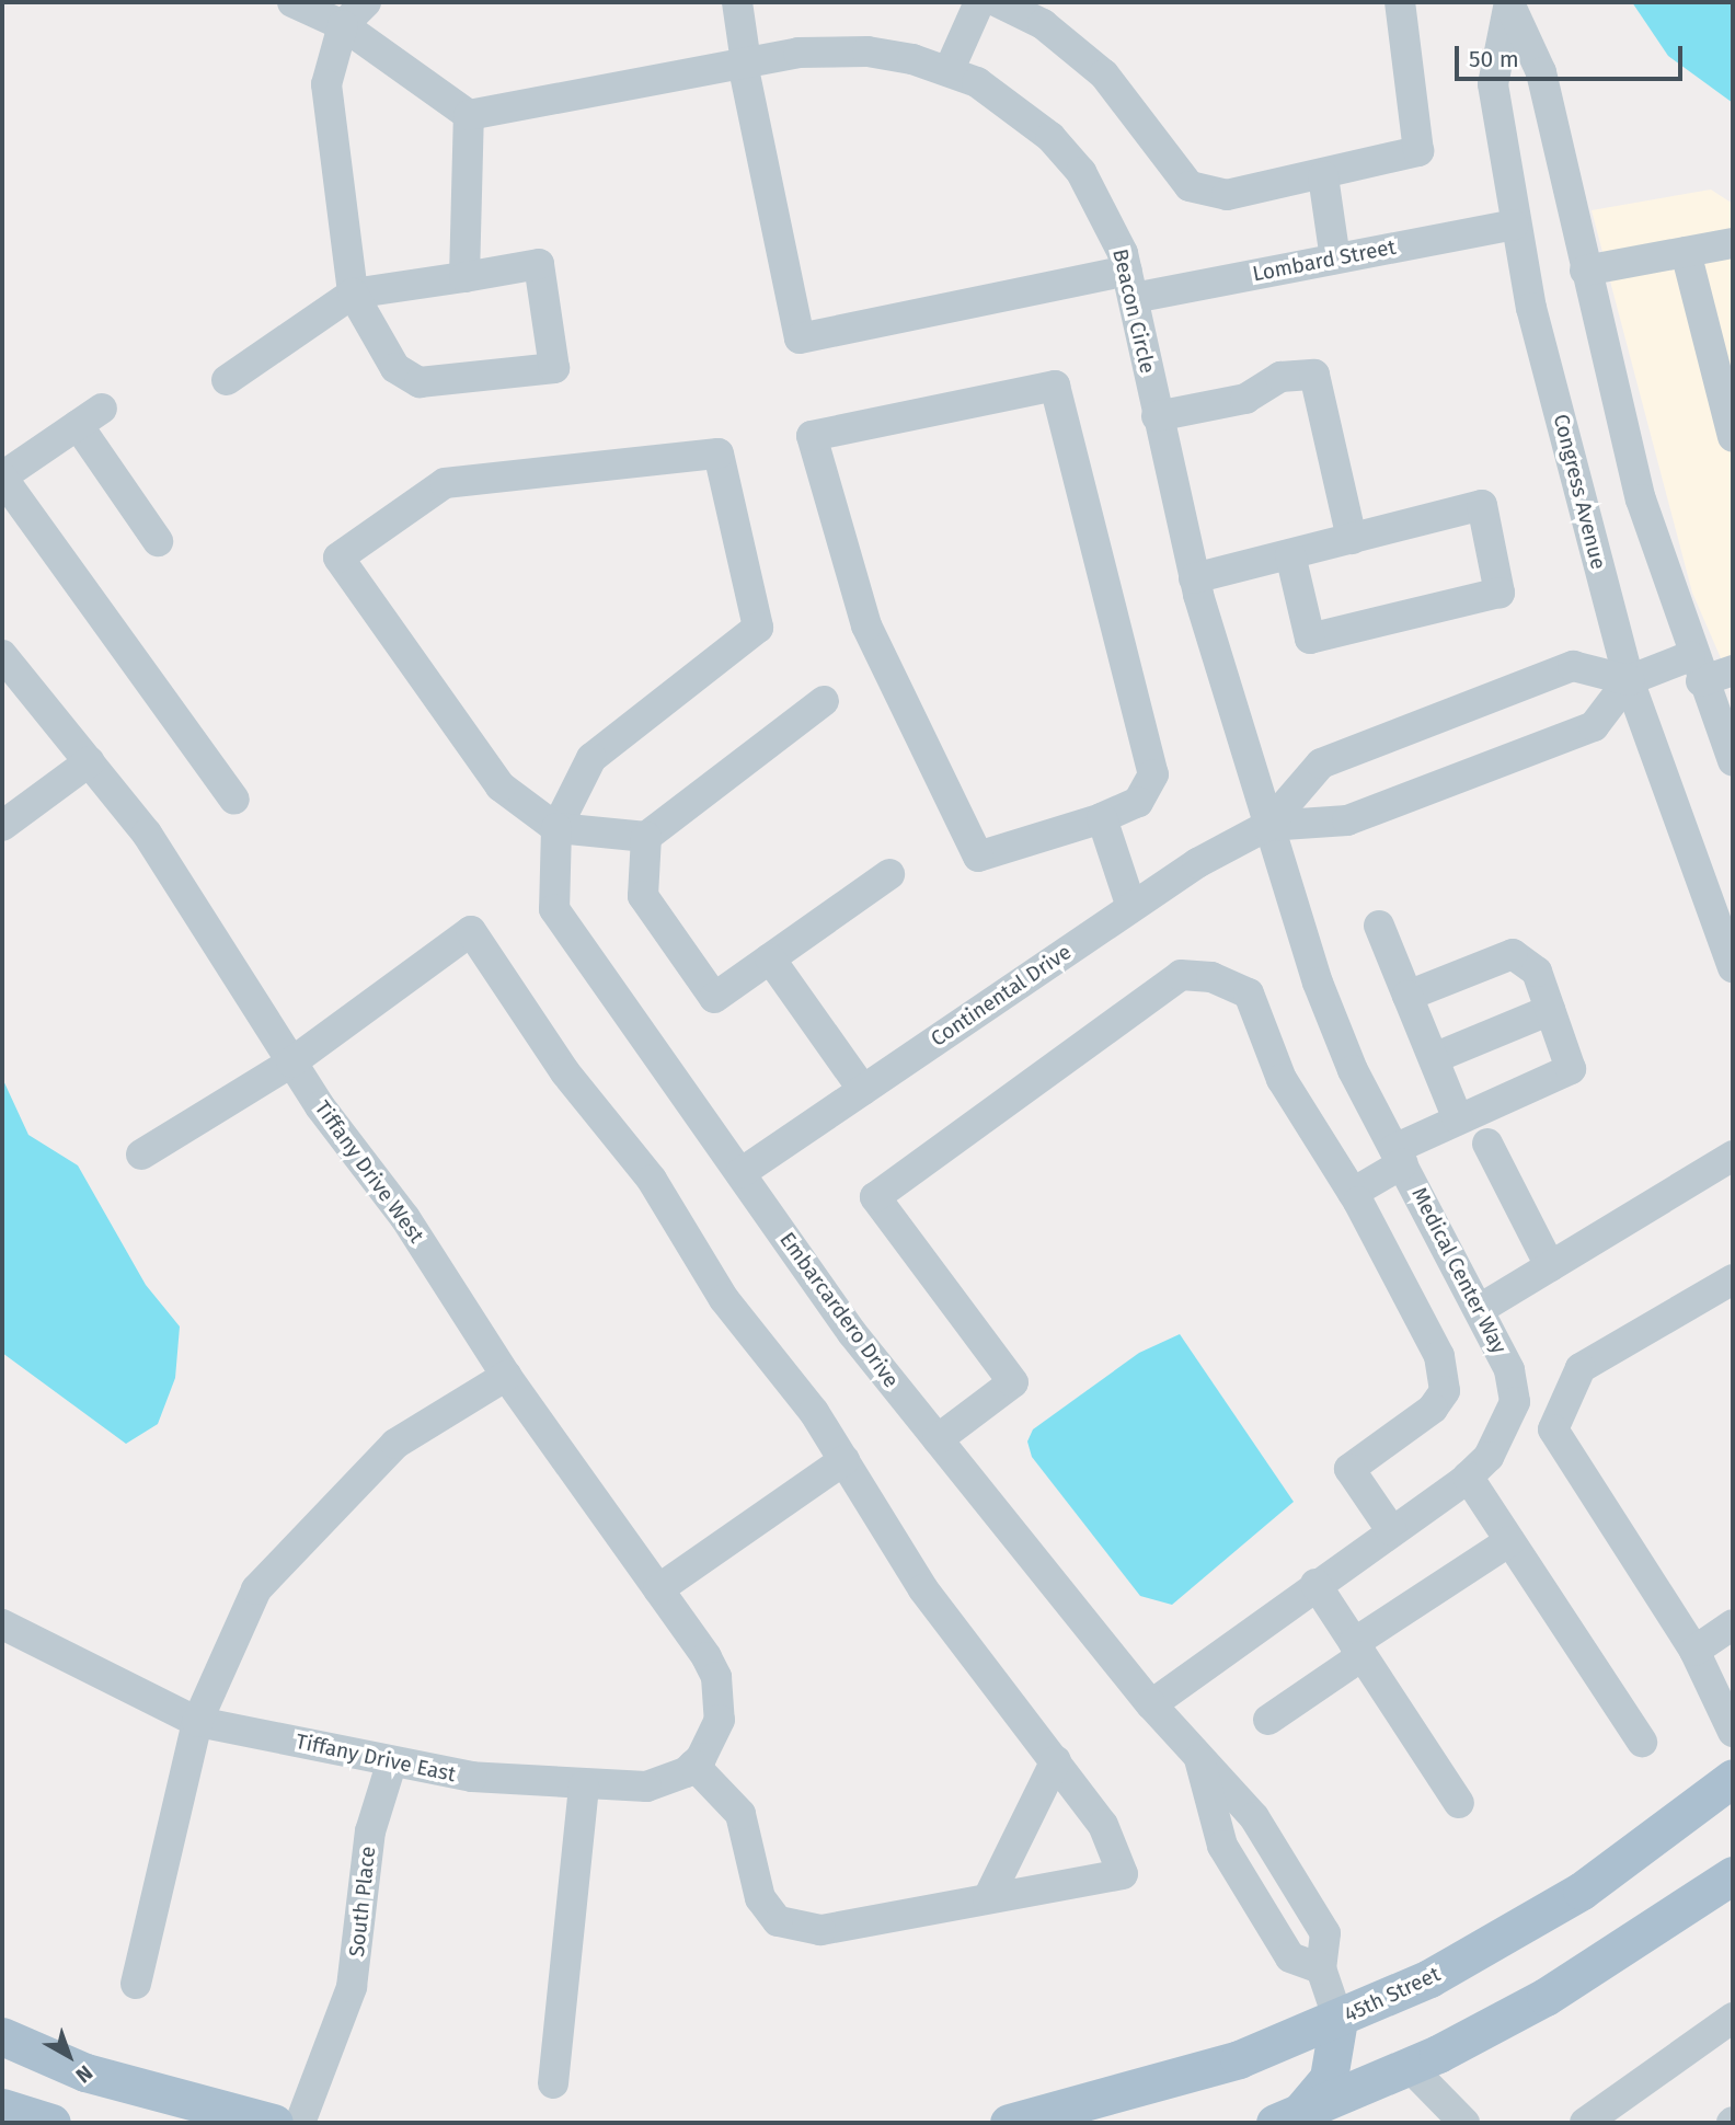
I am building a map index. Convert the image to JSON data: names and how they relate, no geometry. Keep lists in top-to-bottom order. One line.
{"streets":{"main road":["45th Street"],"street":["Lombard Street","Beacon Circle","Congress Avenue","Continental Drive","Tiffany Drive West","Medical Center Way","Embarcardero Drive","Tiffany Drive East","South Place"]},"crossings":[["Lombard Street","Beacon Circle"],["Lombard Street","Congress Avenue"],["Beacon Circle","Continental Drive"],["Beacon Circle","Medical Center Way"],["Congress Avenue","Continental Drive"],["Continental Drive","Medical Center Way"],["Continental Drive","Embarcardero Drive"],["Tiffany Drive West","Tiffany Drive East"],["Medical Center Way","Embarcardero Drive"],["Embarcardero Drive","45th Street"],["Tiffany Drive East","South Place"]],"scale_bar":"50 m","north":"bottom right"}
